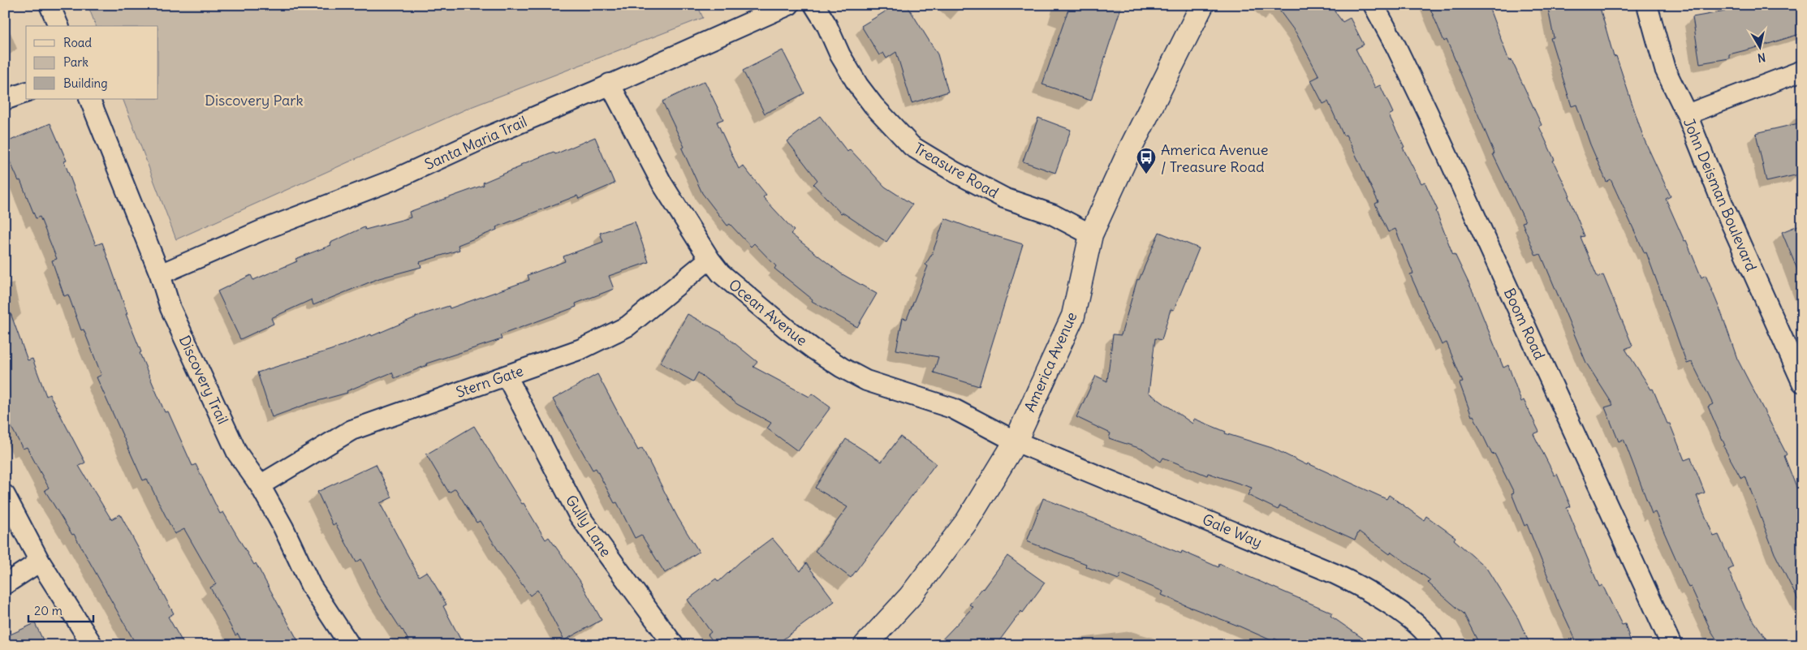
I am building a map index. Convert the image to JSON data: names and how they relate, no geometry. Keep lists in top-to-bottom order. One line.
{"streets":{"street":["Santa Maria Trail","Treasure Road","John Deisman Boulevard","Ocean Avenue","Boom Road","America Avenue","Discovery Trail","Stern Gate","Gully Lane","Gale Way"]},"crossings":[["Santa Maria Trail","Ocean Avenue"],["Santa Maria Trail","Discovery Trail"],["Treasure Road","America Avenue"],["Ocean Avenue","America Avenue"],["Ocean Avenue","Stern Gate"],["Ocean Avenue","Gale Way"],["America Avenue","Gale Way"],["Discovery Trail","Stern Gate"],["Stern Gate","Gully Lane"]],"parks":["Discovery Park"],"places":{"bus stop":["America Avenue / Treasure Road"]},"legend":["Road","Park","Building"],"scale_bar":"20 m","north":"bottom"}
